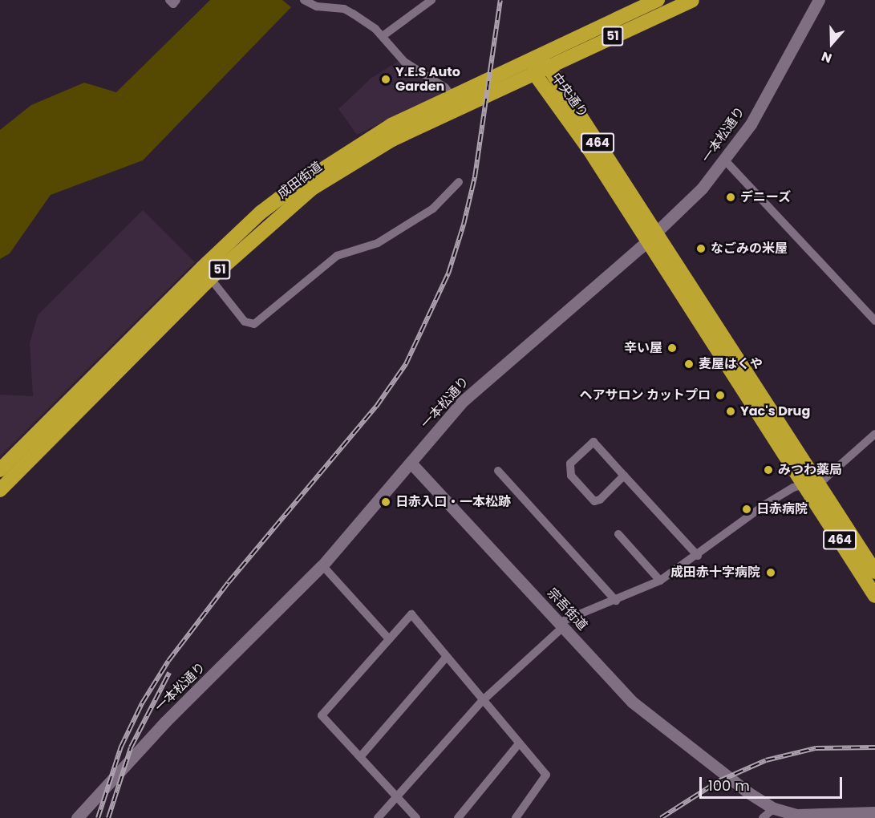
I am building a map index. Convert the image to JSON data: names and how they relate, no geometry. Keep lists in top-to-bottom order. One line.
{"streets":{"highway":["51","中央通り","464","成田街道"],"street":["一本松通り","宗吾街道"]},"crossings":[["中央通り","一本松通り"],["中央通り","成田街道"],["一本松通り","宗吾街道"]],"places":["Y.E.S Auto Garden","デニーズ","なごみの米屋","辛い屋","麦屋はくや","ヘアサロン カットプロ","Yac's Drug","みつわ薬局","日赤入口・一本松跡","日赤病院","成田赤十字病院"],"scale_bar":"100 m","north":"bottom"}
